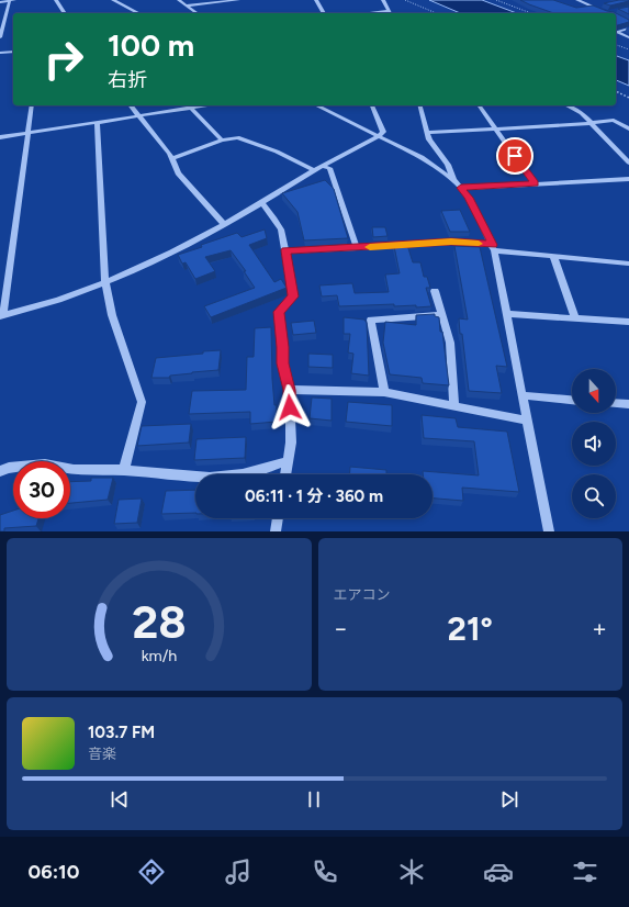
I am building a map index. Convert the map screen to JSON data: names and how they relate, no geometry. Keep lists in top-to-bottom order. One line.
{"north":"bottom","page":{"turn":["100 m","右折"],"limit":"30","trip":"06:11 · 1 分 · 360 m","tile":"エアコン","heat":["−","21°","+"],"song":["103.7 FM","音楽"],"tabs":"06:10","gauge":["28","km/h"]}}
